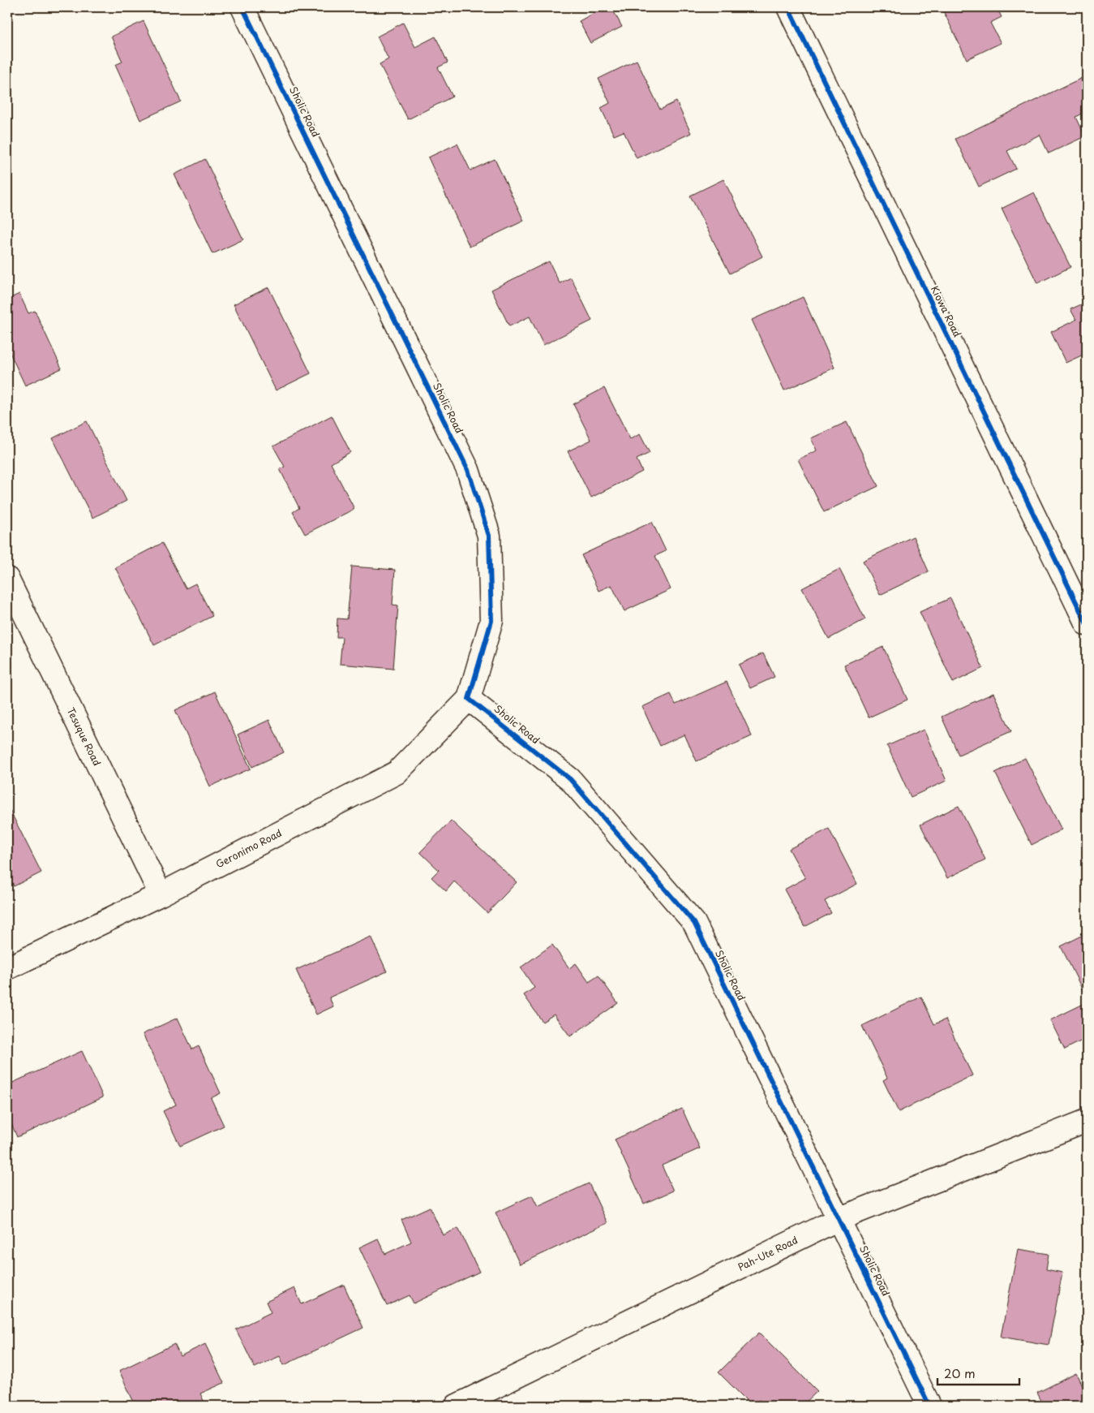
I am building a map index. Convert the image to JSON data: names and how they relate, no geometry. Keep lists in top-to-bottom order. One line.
{"streets":{"street":["Sholic Road","Kiowa Road","Tesuque Road","Geronimo Road","Pah-Ute Road"]},"crossings":[["Sholic Road","Geronimo Road"],["Sholic Road","Pah-Ute Road"],["Tesuque Road","Geronimo Road"]],"scale_bar":"20 m"}
